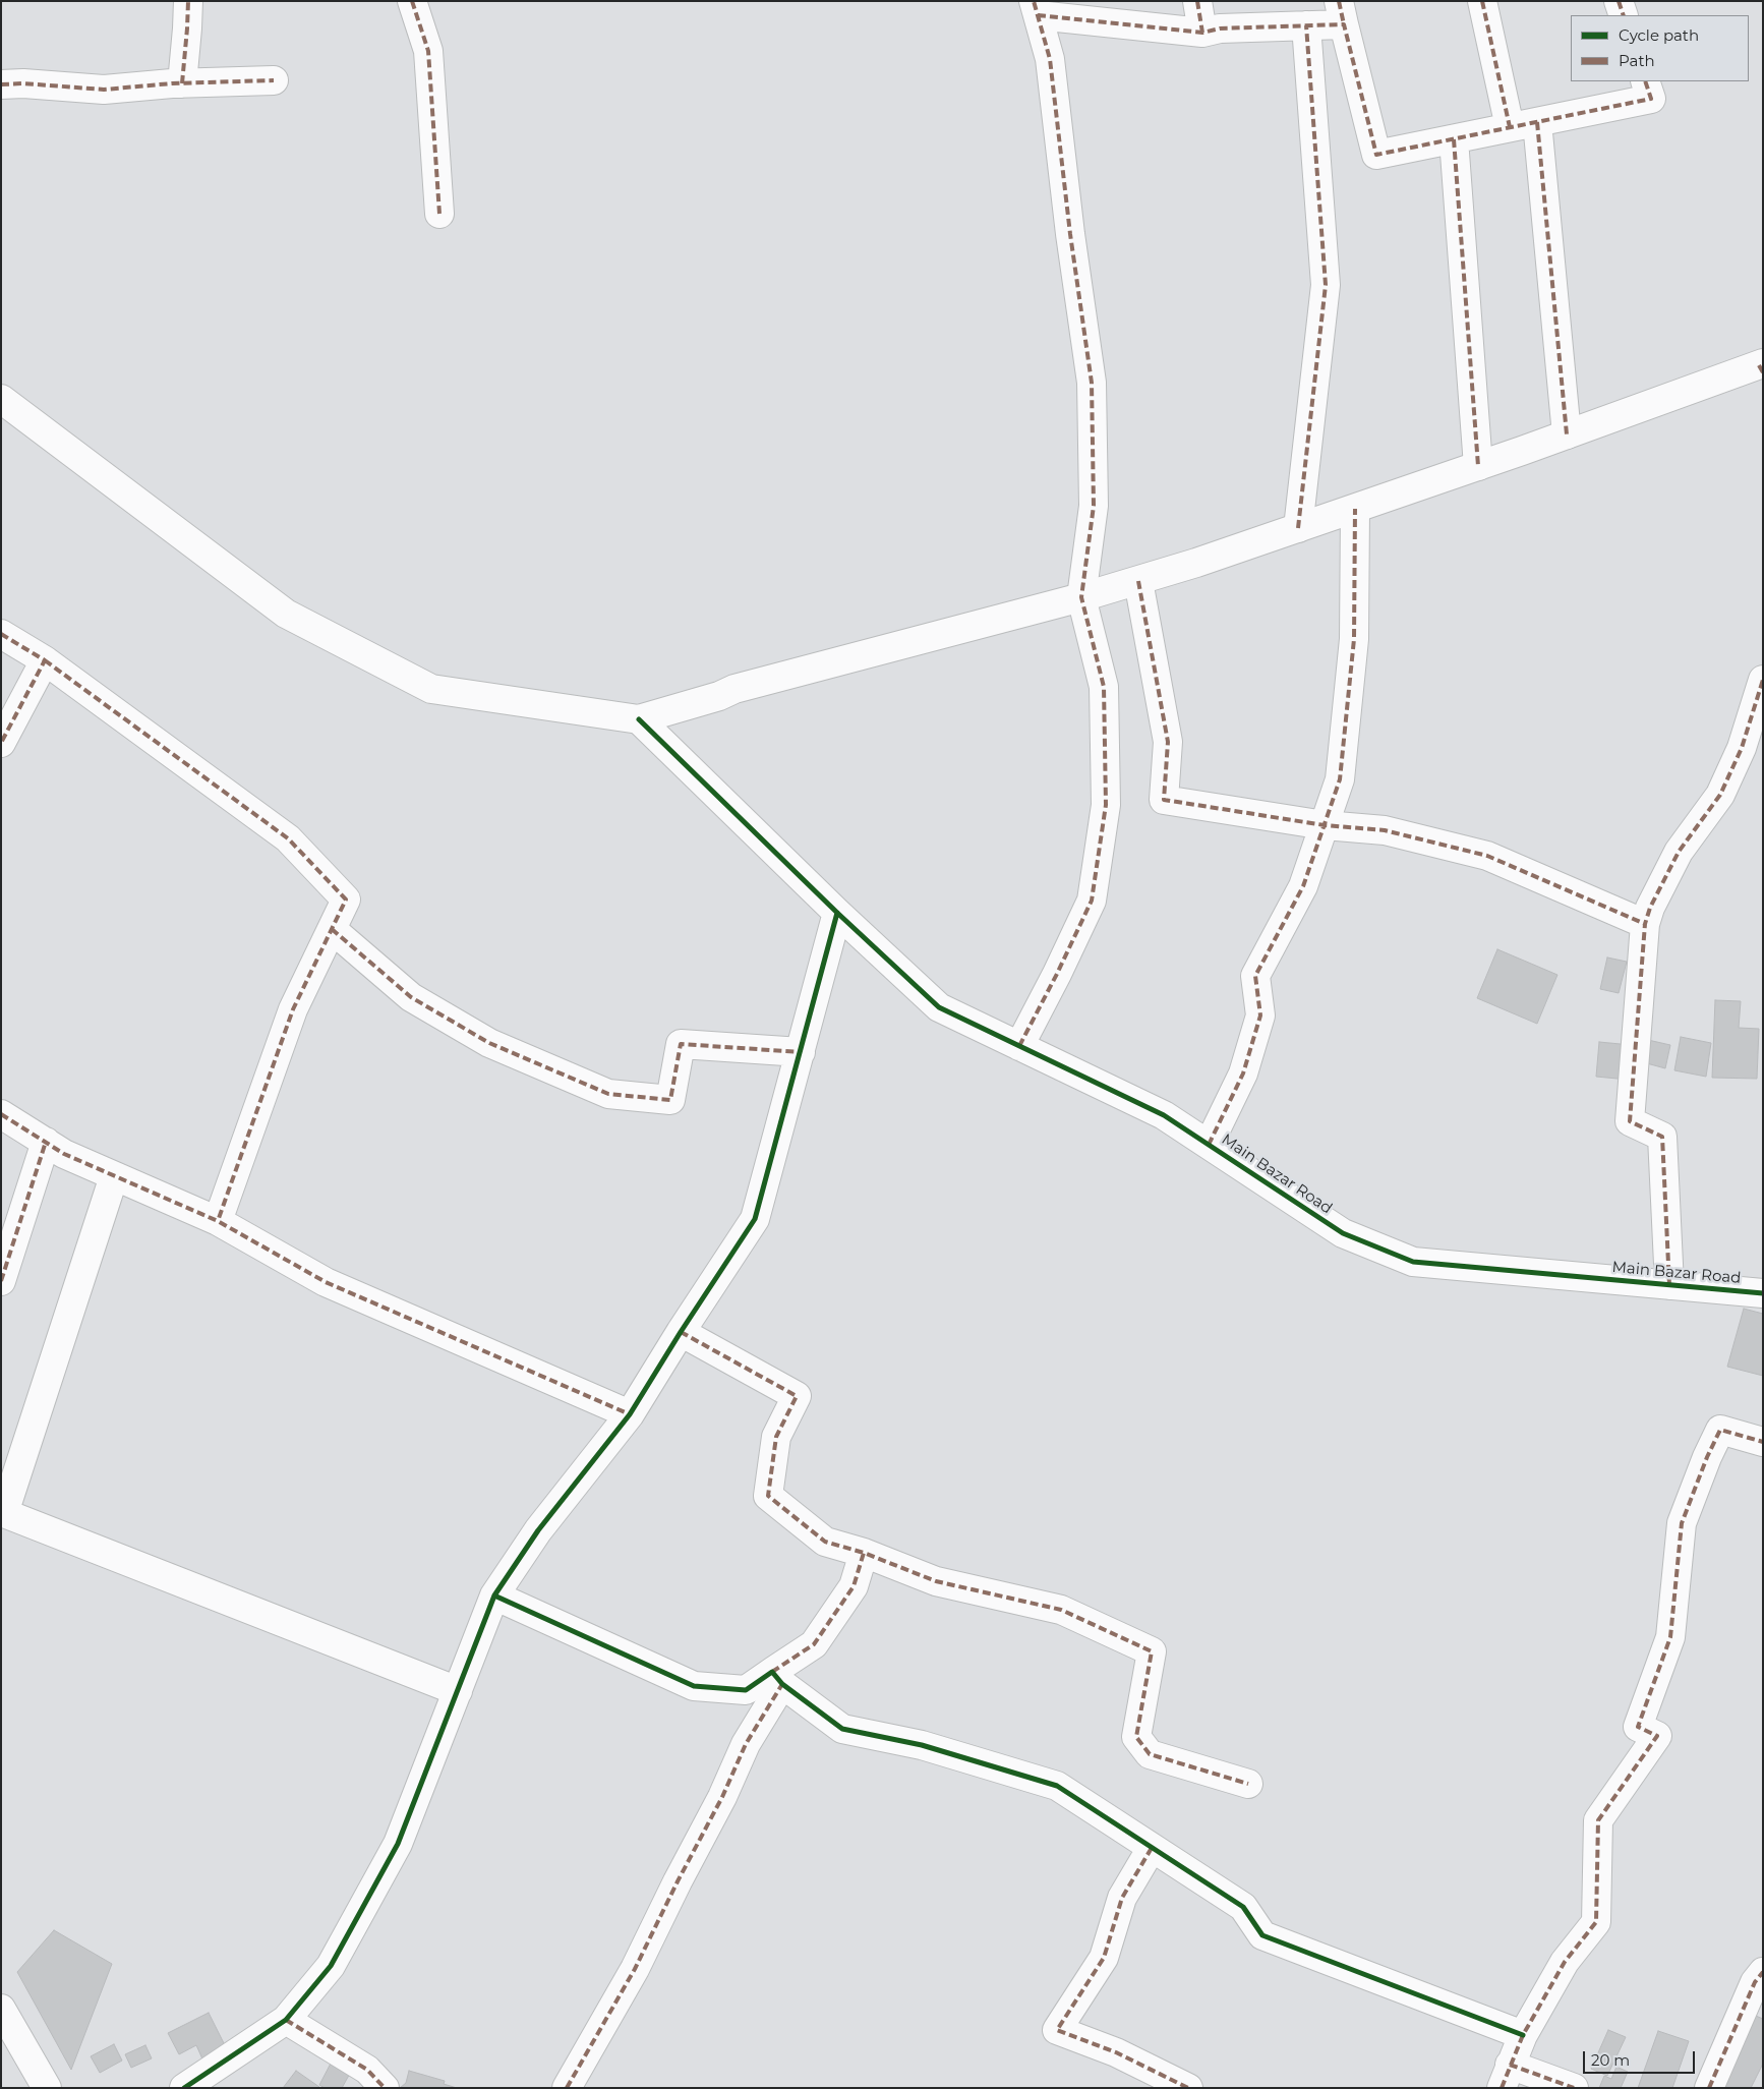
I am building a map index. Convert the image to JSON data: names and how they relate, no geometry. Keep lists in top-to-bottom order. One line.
{"streets":{"street":["Main Bazar Road"]},"legend":["Cycle path","Path"],"scale_bar":"20 m"}
